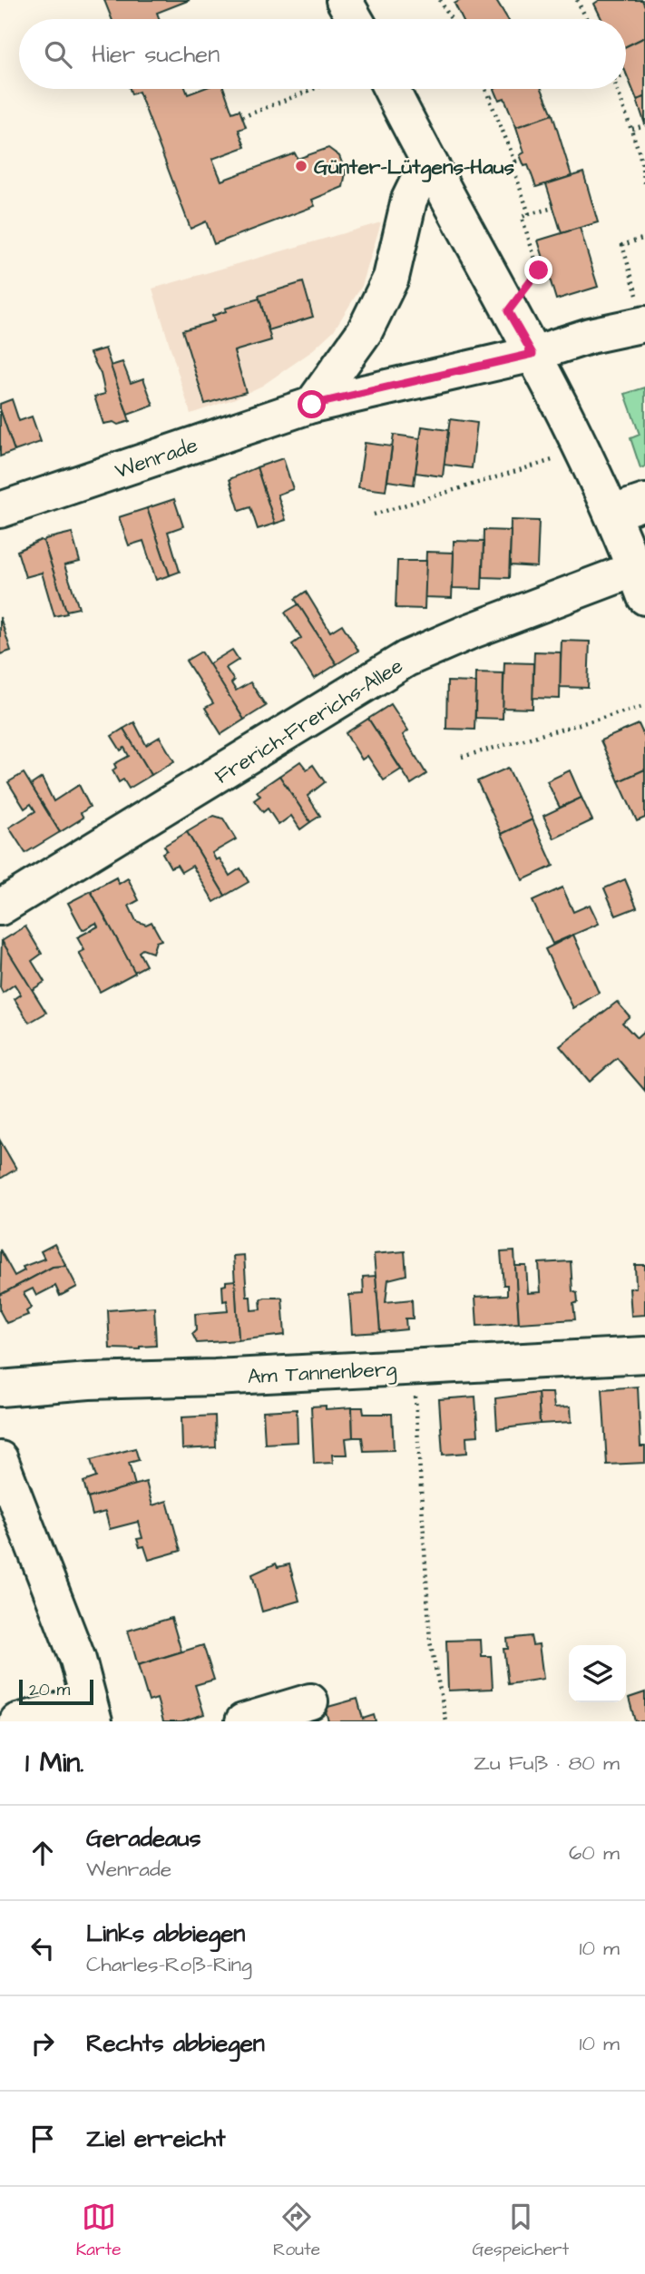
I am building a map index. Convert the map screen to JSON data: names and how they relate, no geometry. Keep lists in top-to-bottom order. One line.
{"streets":{"street":["Wenrade","Frerich-Frerichs-Allee","Am Tannenberg"]},"places":["Günter-Lütgens-Haus"],"scale_bar":"20 m","page":{"search":"Hier suchen","scale":"20 m","heading":["1 Min.","Zu Fuß · 80 m"],"list":[["Geradeaus","Wenrade","60 m"],["Links abbiegen","Charles-Roß-Ring","10 m"],["Rechts abbiegen","10 m"],"Ziel erreicht"],"nav":["Karte","Route","Gespeichert"]}}
